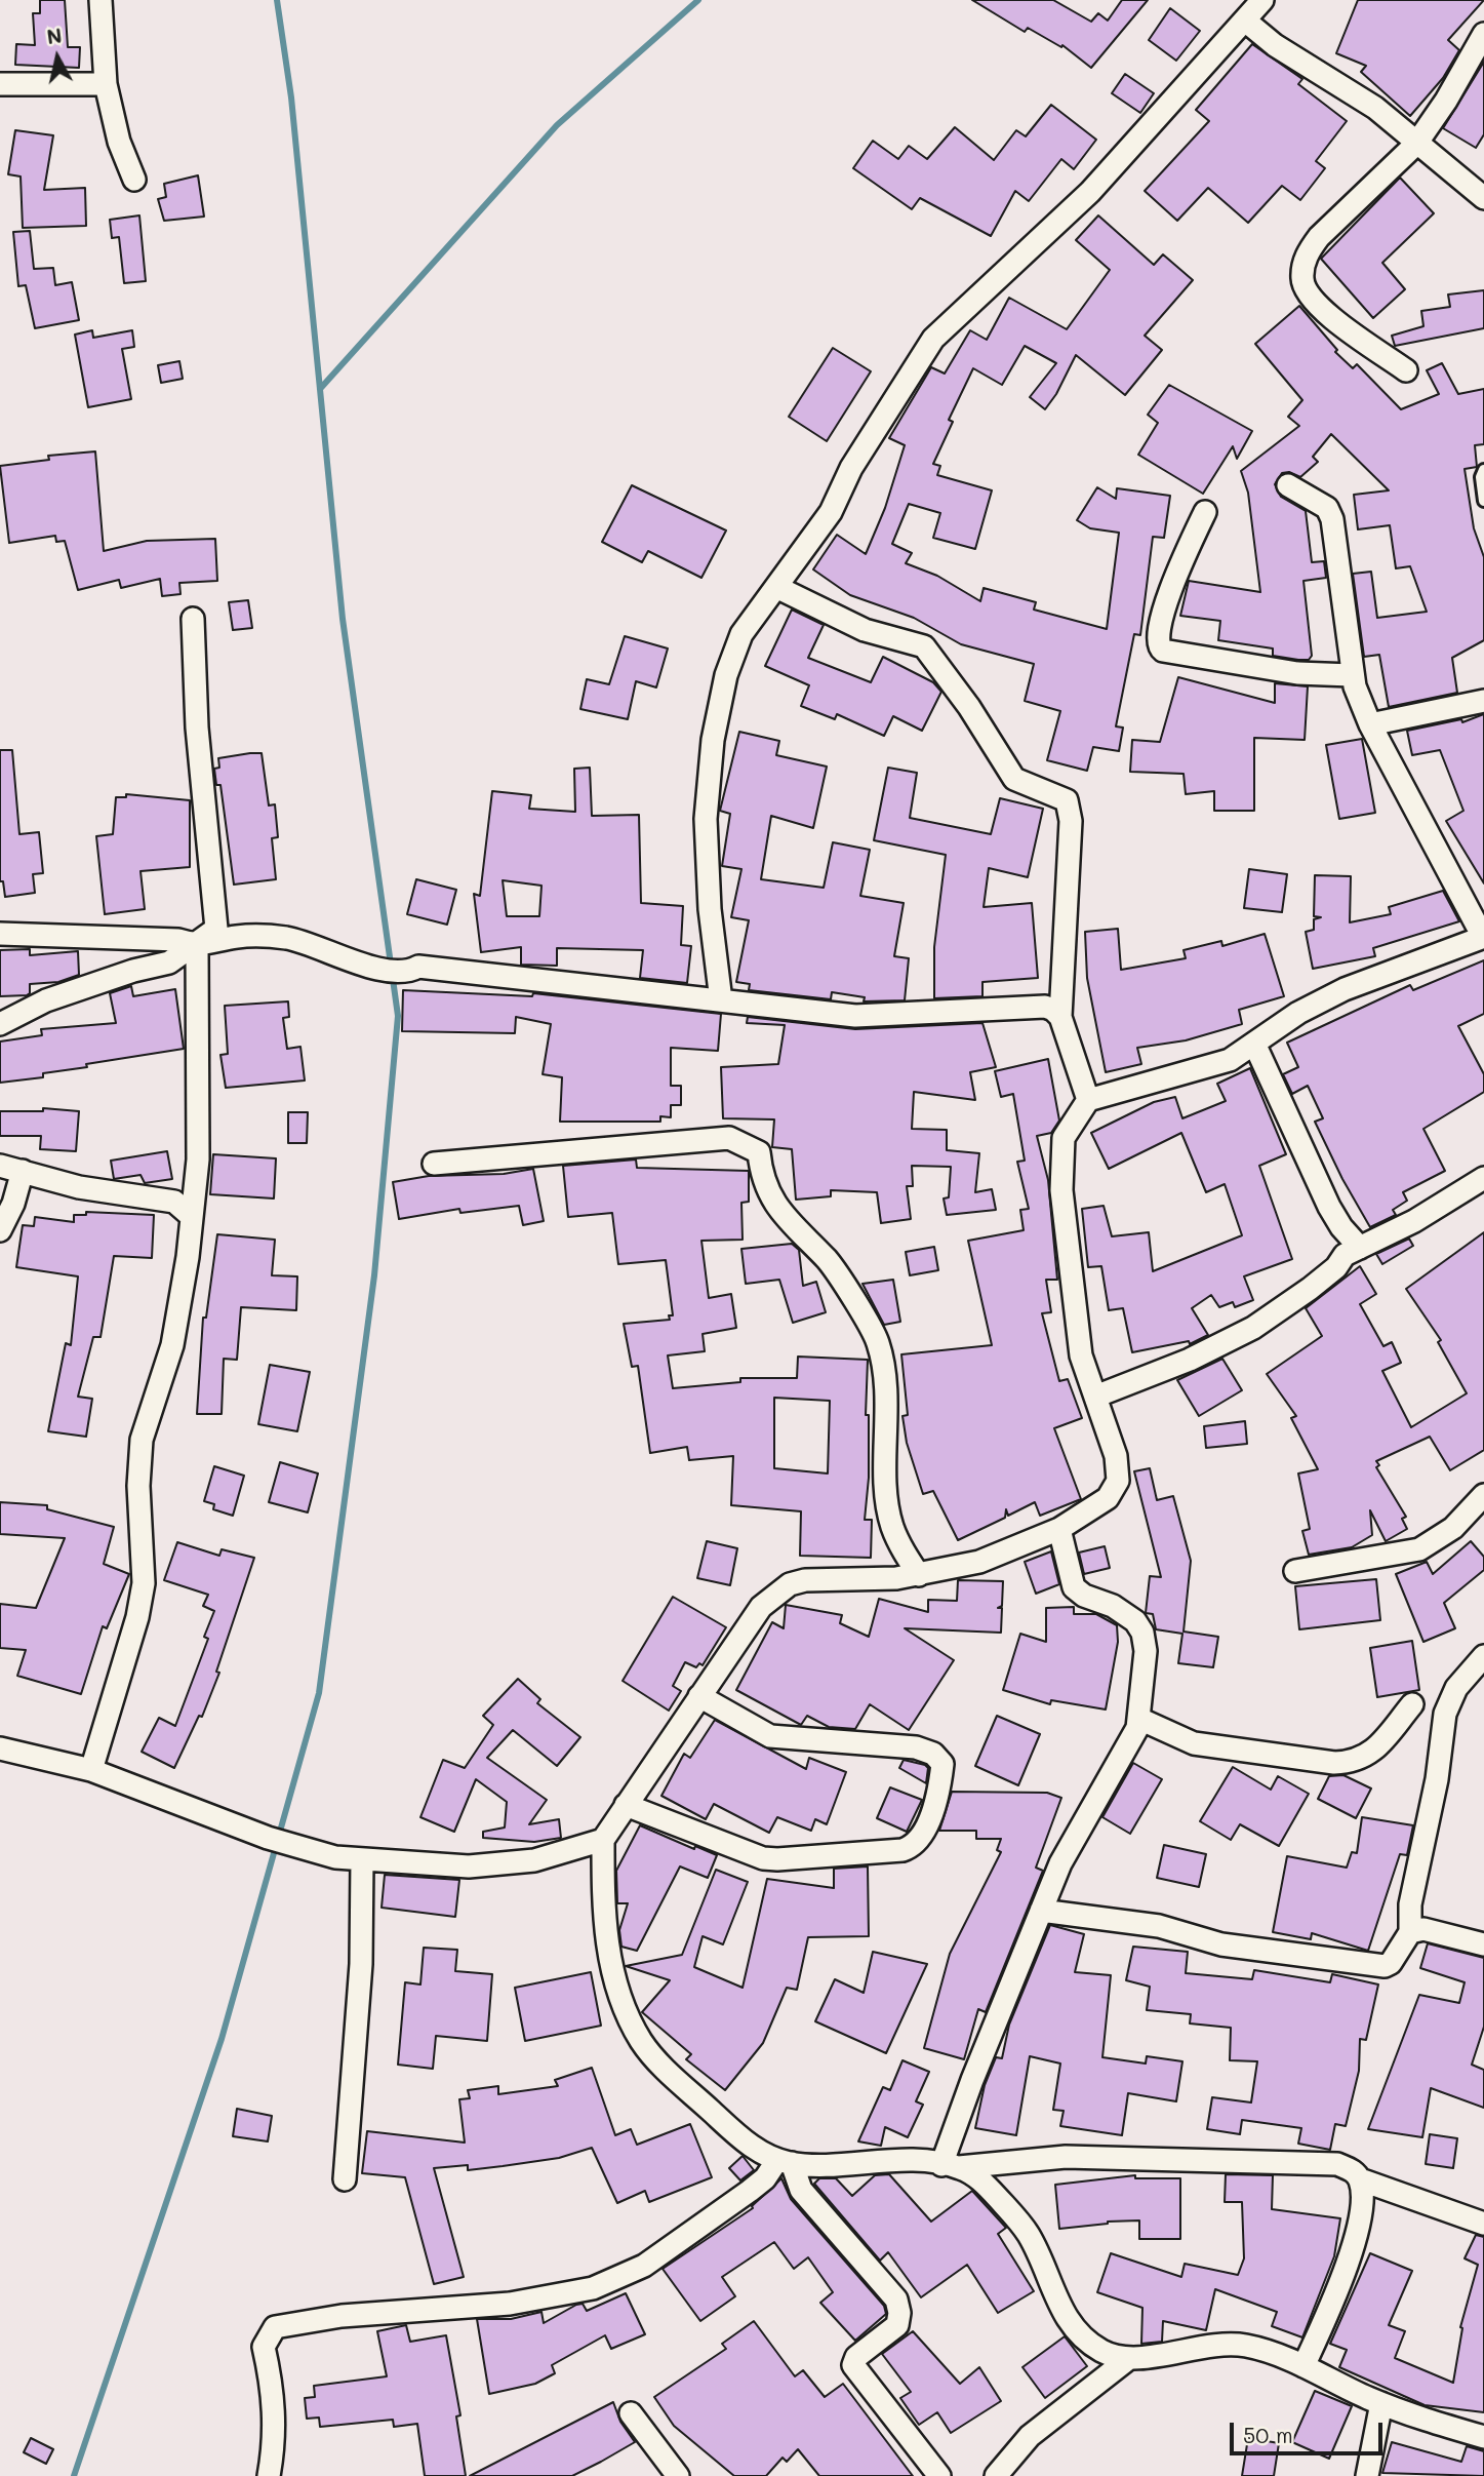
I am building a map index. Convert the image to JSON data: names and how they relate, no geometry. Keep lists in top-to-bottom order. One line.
{"scale_bar":"50 m","north":"top"}
